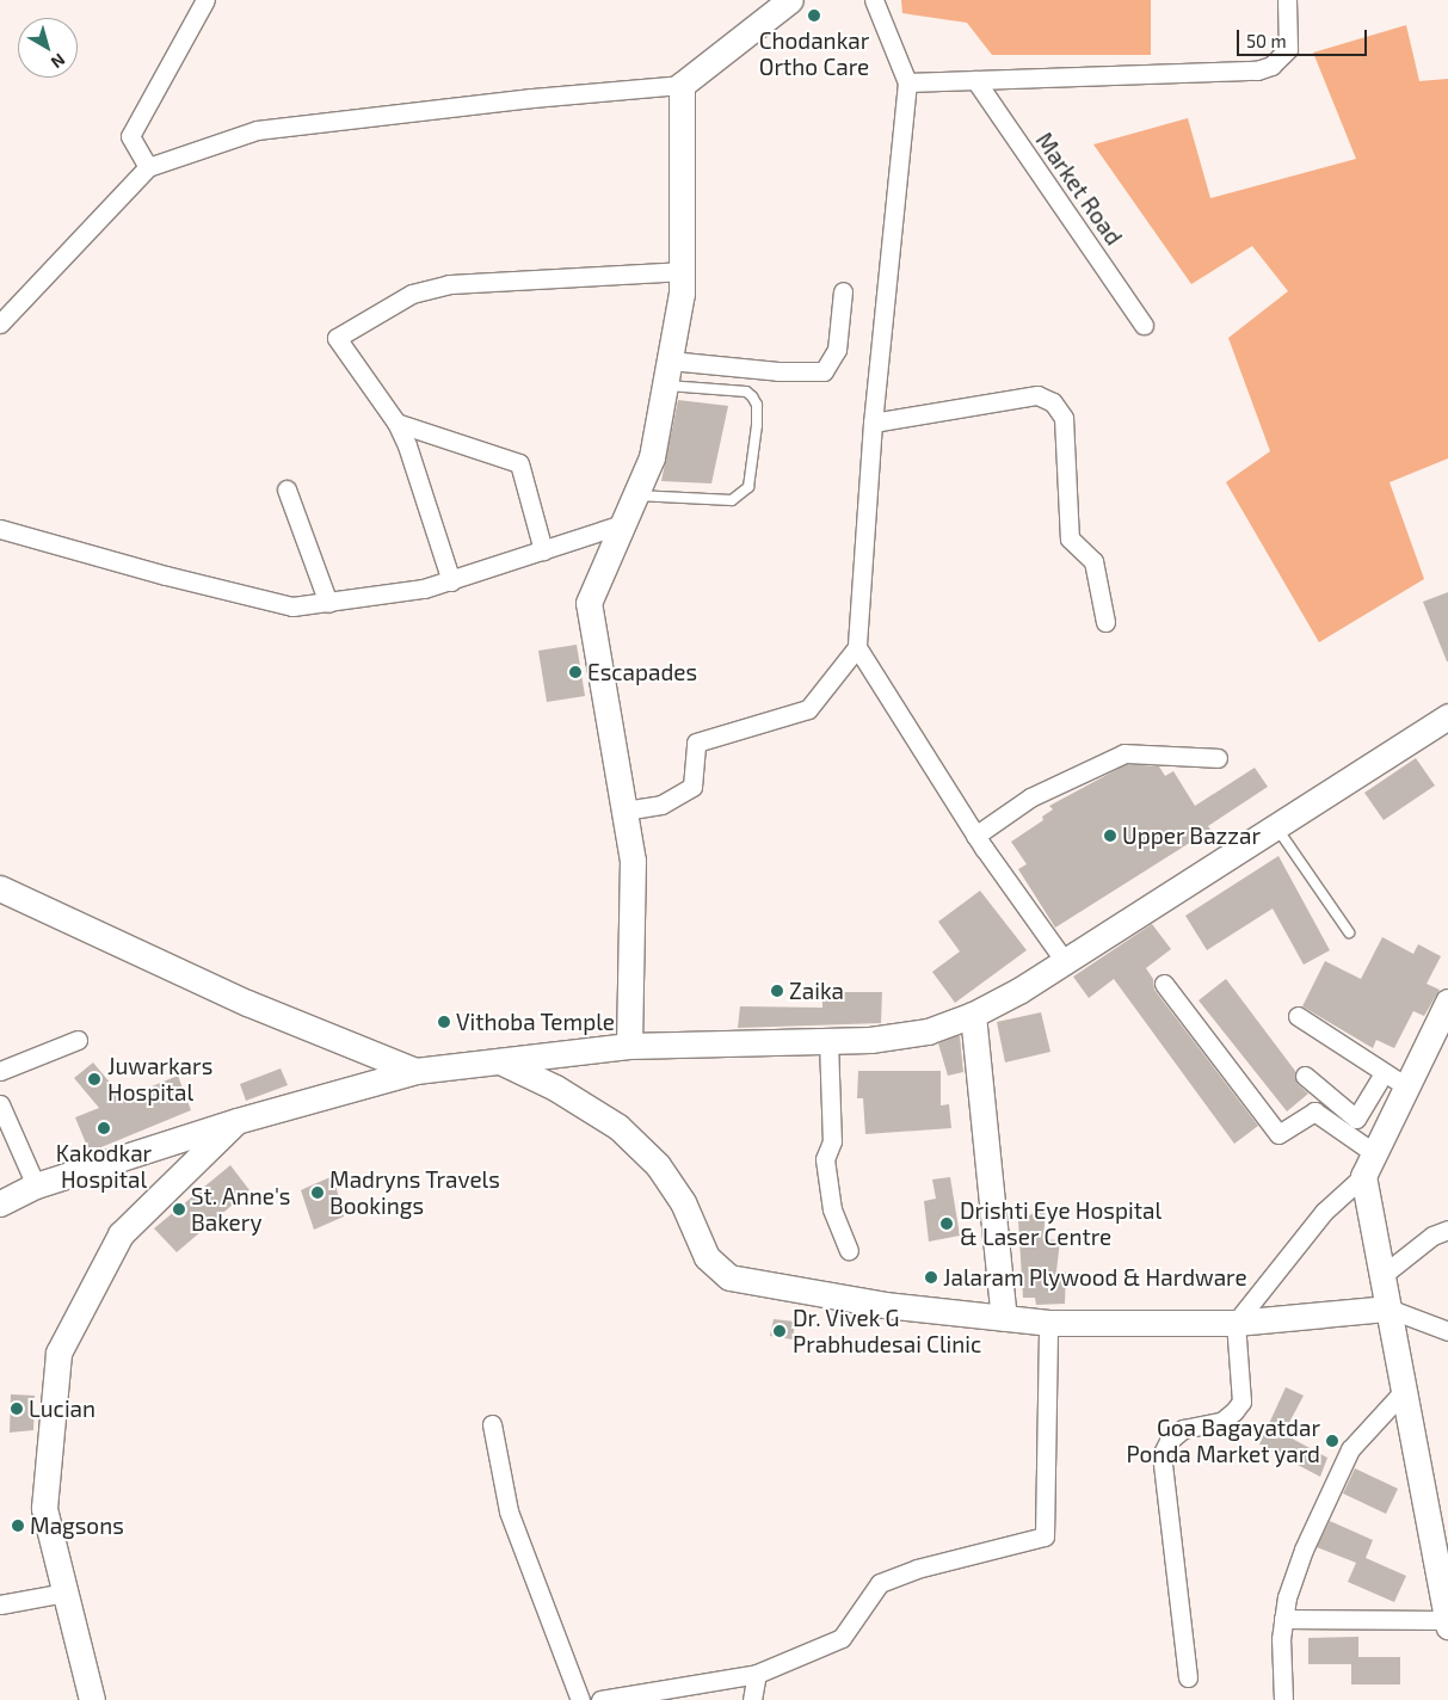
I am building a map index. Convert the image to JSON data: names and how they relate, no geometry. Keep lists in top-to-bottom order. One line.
{"streets":{"street":["Market Road"]},"places":["Chodankar Ortho Care","Escapades","Upper Bazzar","Zaika","Vithoba Temple","Juwarkars Hospital","Kakodkar Hospital","Madryns Travels Bookings","St. Anne's Bakery","Drishti Eye Hospital & Laser Centre","Jalaram Plywood & Hardware","Dr. Vivek G Prabhudesai Clinic","Lucian","Goa Bagayatdar Ponda Market yard","Magsons"],"scale_bar":"50 m","north":"bottom right"}
